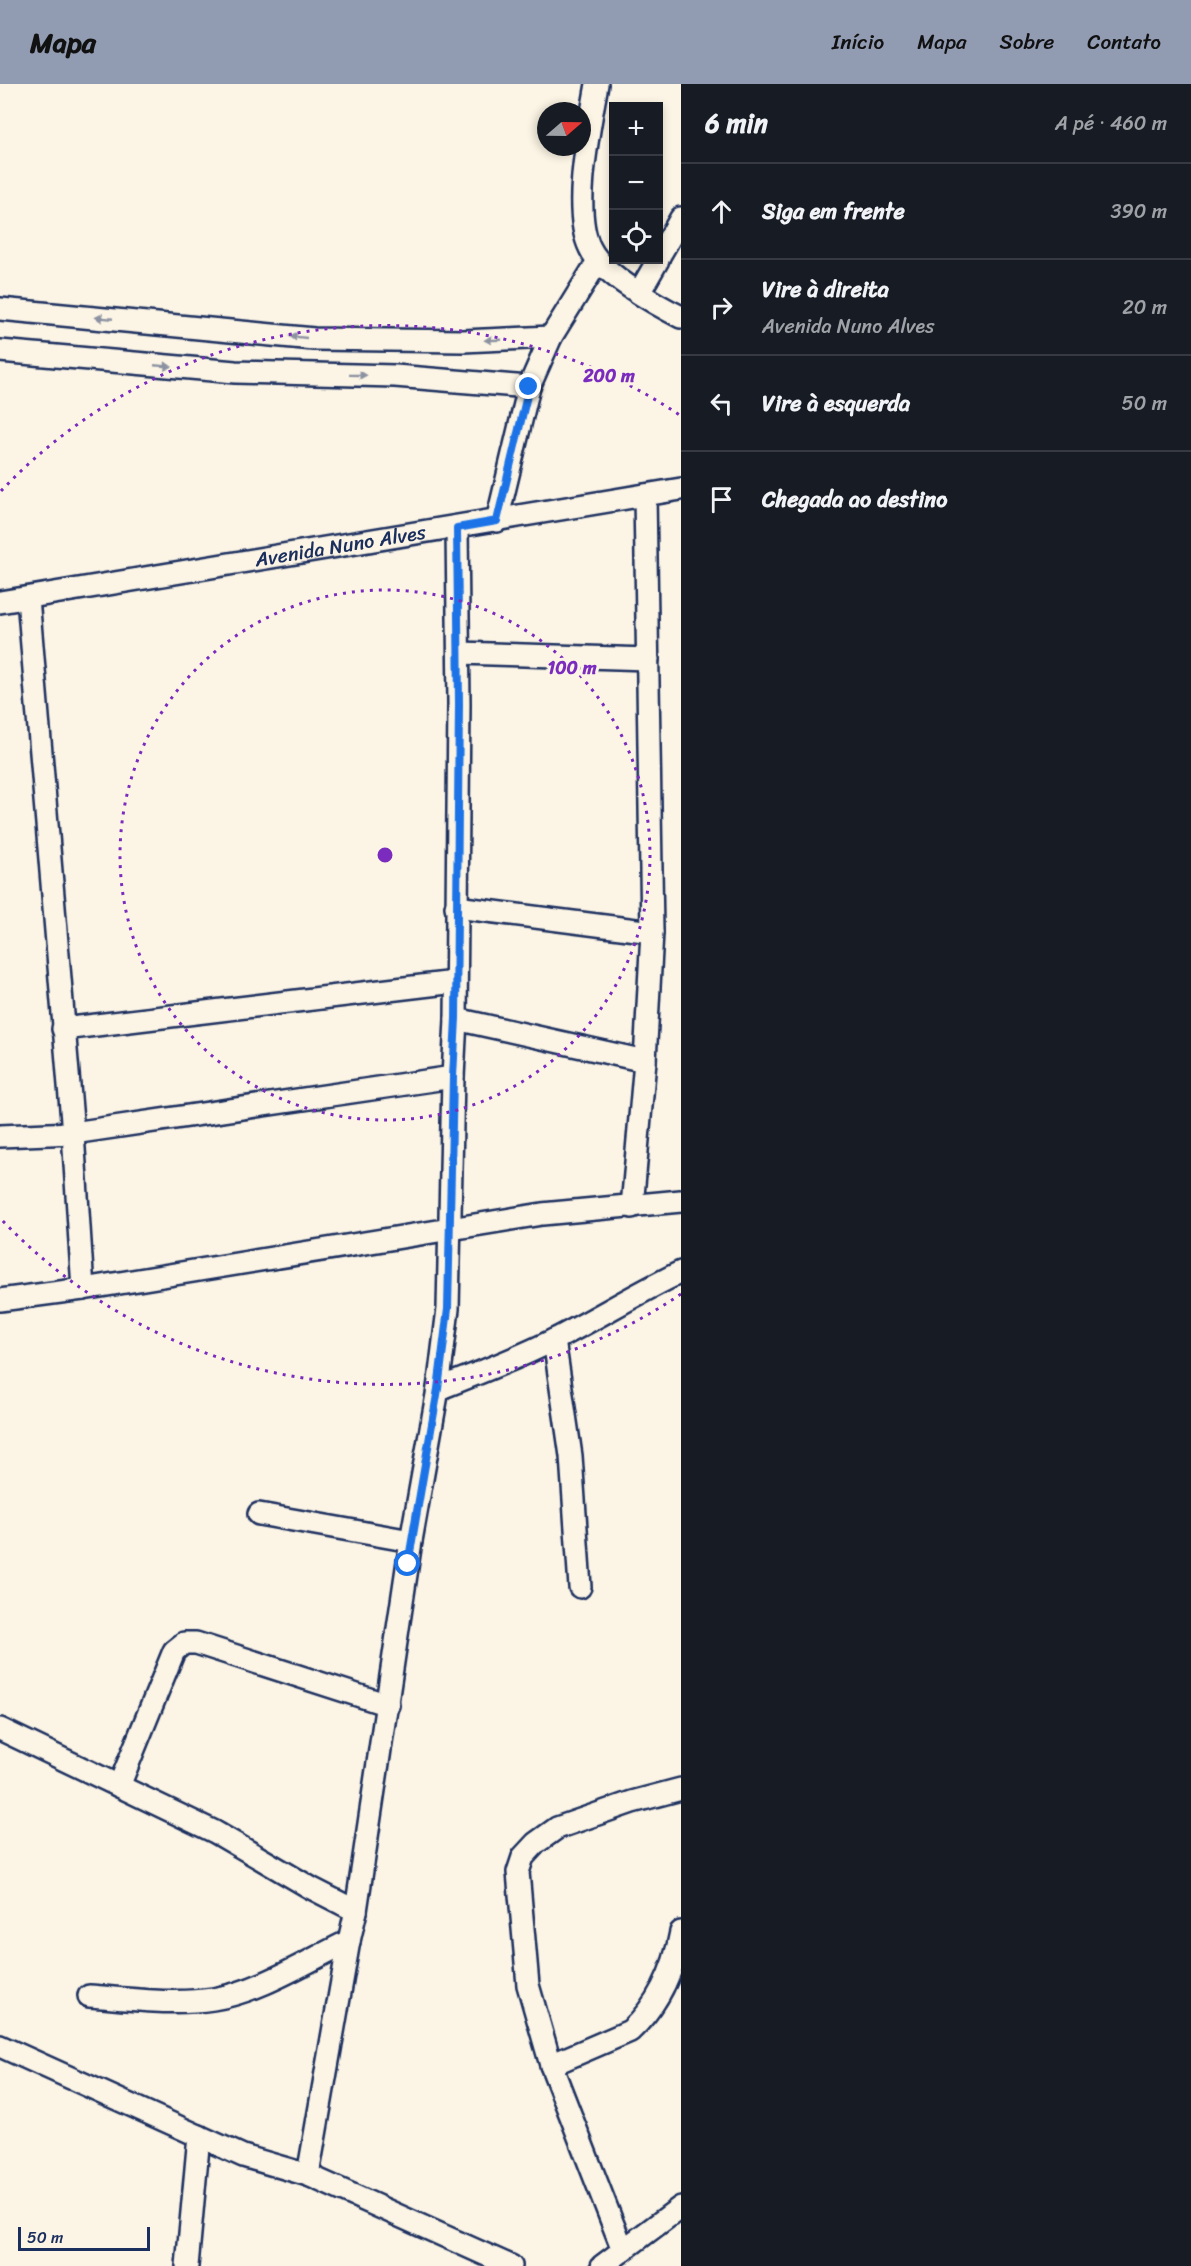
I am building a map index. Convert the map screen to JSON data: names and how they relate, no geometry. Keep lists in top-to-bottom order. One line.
{"streets":{"street":["Avenida Nuno Alves"]},"scale_bar":"50 m","north":"right","page":{"header":"Mapa","nav":["Início","Mapa","Sobre","Contato"],"heading":["6 min","A pé · 460 m"],"map_buttons":["+","−"],"list":[["Siga em frente","390 m"],["Vire à direita","Avenida Nuno Alves","20 m"],["Vire à esquerda","50 m"],"Chegada ao destino"],"scale":"50 m"},"rings":["200 m","100 m"]}
